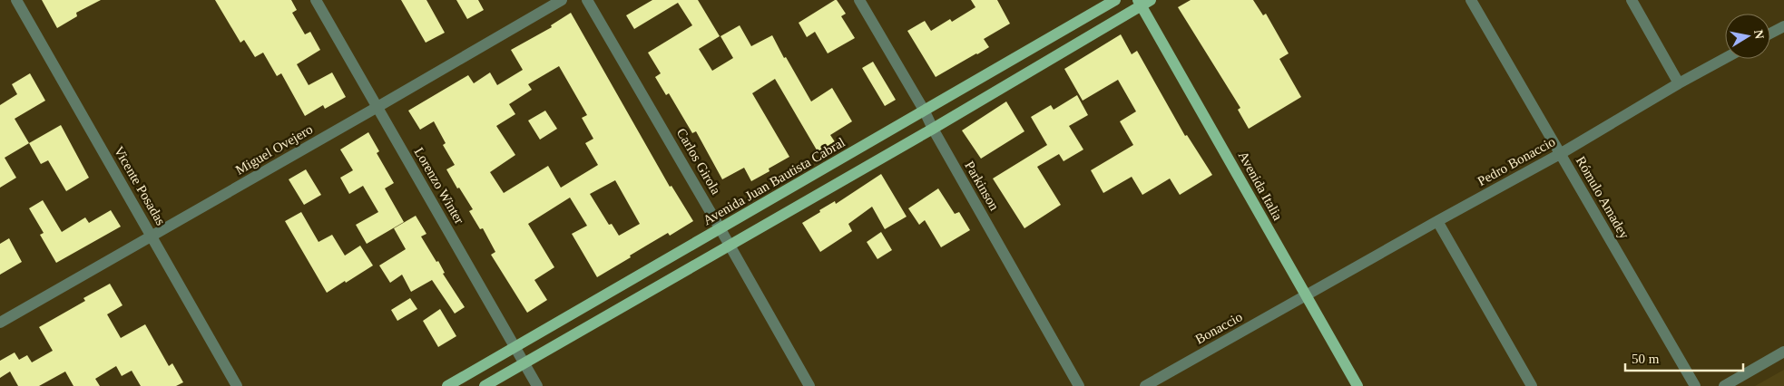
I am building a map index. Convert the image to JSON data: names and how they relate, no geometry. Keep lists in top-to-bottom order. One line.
{"streets":{"main road":["Avenida Juan Bautista Cabral","Avenida Italia"],"street":["Miguel Ovejero","Carlos Girola","Pedro Bonaccio","Vicente Posadas","Lorenzo Winter","Parkinson","Rómulo Amadey","Bonaccio"]},"crossings":[["Miguel Ovejero","Vicente Posadas"],["Miguel Ovejero","Lorenzo Winter"],["Carlos Girola","Avenida Juan Bautista Cabral"],["Pedro Bonaccio","Avenida Italia"],["Pedro Bonaccio","Rómulo Amadey"],["Pedro Bonaccio","Bonaccio"],["Avenida Juan Bautista Cabral","Lorenzo Winter"],["Avenida Juan Bautista Cabral","Parkinson"],["Avenida Italia","Bonaccio"]],"scale_bar":"50 m","north":"right"}
